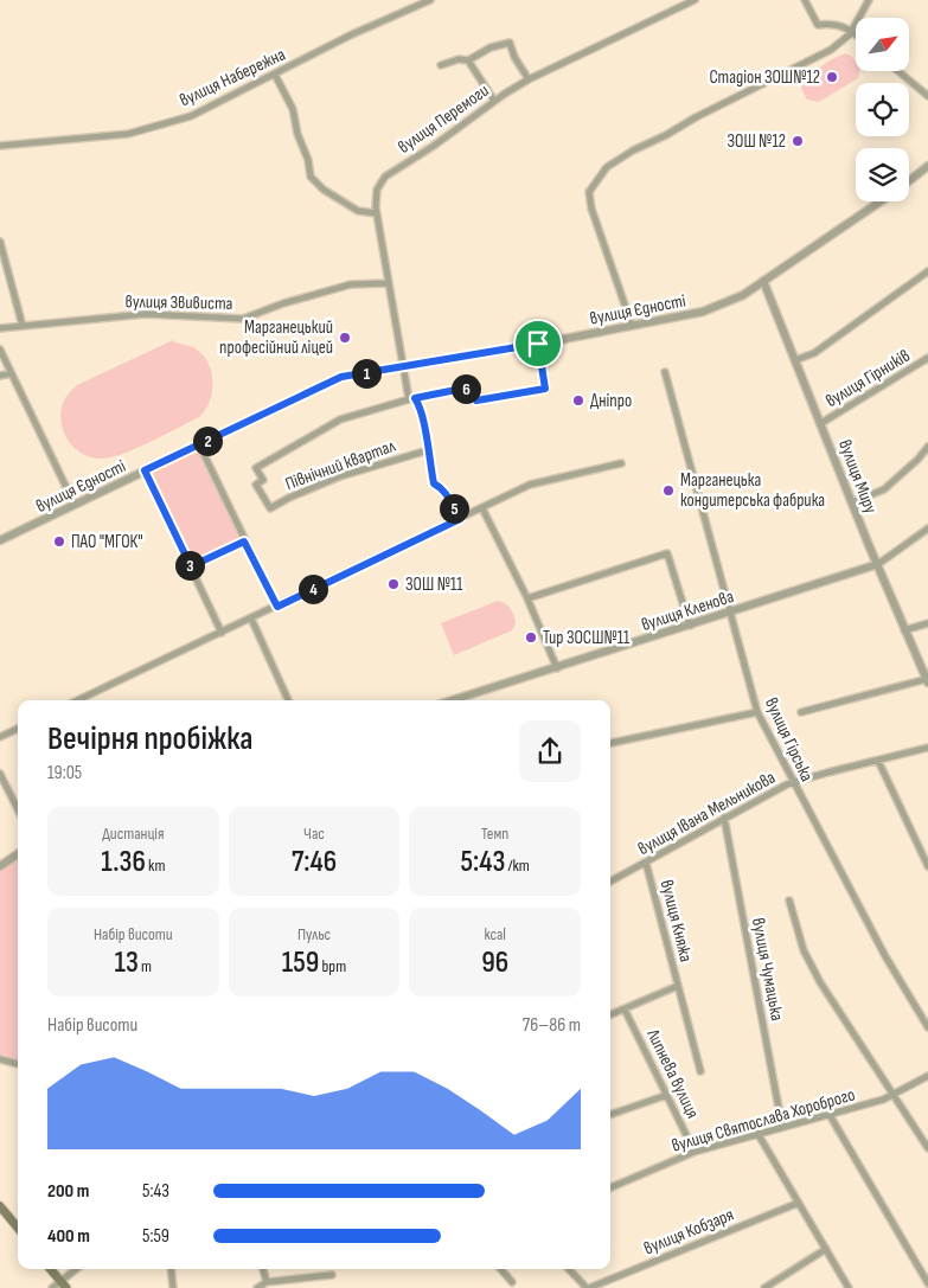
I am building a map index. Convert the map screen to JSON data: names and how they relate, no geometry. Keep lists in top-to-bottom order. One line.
{"streets":{"street":["вулиця Набережна","вулиця Перемоги","вулиця Звивиста","вулиця Єдності","вулиця Гірників","Північний квартал","вулиця Миру","вулиця Кленова","вулиця Гірська","вулиця Івана Мельникова","вулиця Княжа","вулиця Чумацька","Липнева вулиця","вулиця Святослава Хороброго","вулиця Кобзаря"]},"crossings":[["вулиця Перемоги","вулиця Звивиста"],["вулиця Перемоги","вулиця Єдності"],["вулиця Єдності","Північний квартал"],["вулиця Єдності","вулиця Миру"],["вулиця Гірників","вулиця Миру"],["вулиця Миру","вулиця Кленова"],["вулиця Кленова","вулиця Гірська"],["вулиця Гірська","вулиця Івана Мельникова"],["вулиця Івана Мельникова","вулиця Княжа"],["вулиця Івана Мельникова","вулиця Чумацька"],["вулиця Княжа","Липнева вулиця"],["вулиця Чумацька","вулиця Святослава Хороброго"],["Липнева вулиця","вулиця Святослава Хороброго"]],"places":["Стадіон ЗОШ№12","ЗОШ №12","Марганецький професійний ліцей","Дніпро","Марганецька кондитерська фабрика","ПАО \"МГОК\"","ЗОШ №11","Тир ЗОСШ№11"],"north":"top right","page":{"pins":["1","6","2","5","3","4"],"heading":["Вечірня пробіжка","19:05"],"stats":[["Дистанція","1.36 km"],["Час","7:46"],["Темп","5:43 /km"],["Набір висоти","13 m"],["Пульс","159 bpm"],["kcal","96"]],"chart":["Набір висоти","76–86 m"],"list":[{"name":"200 m","note":"5:43"},{"name":"400 m","note":"5:59"}]}}
